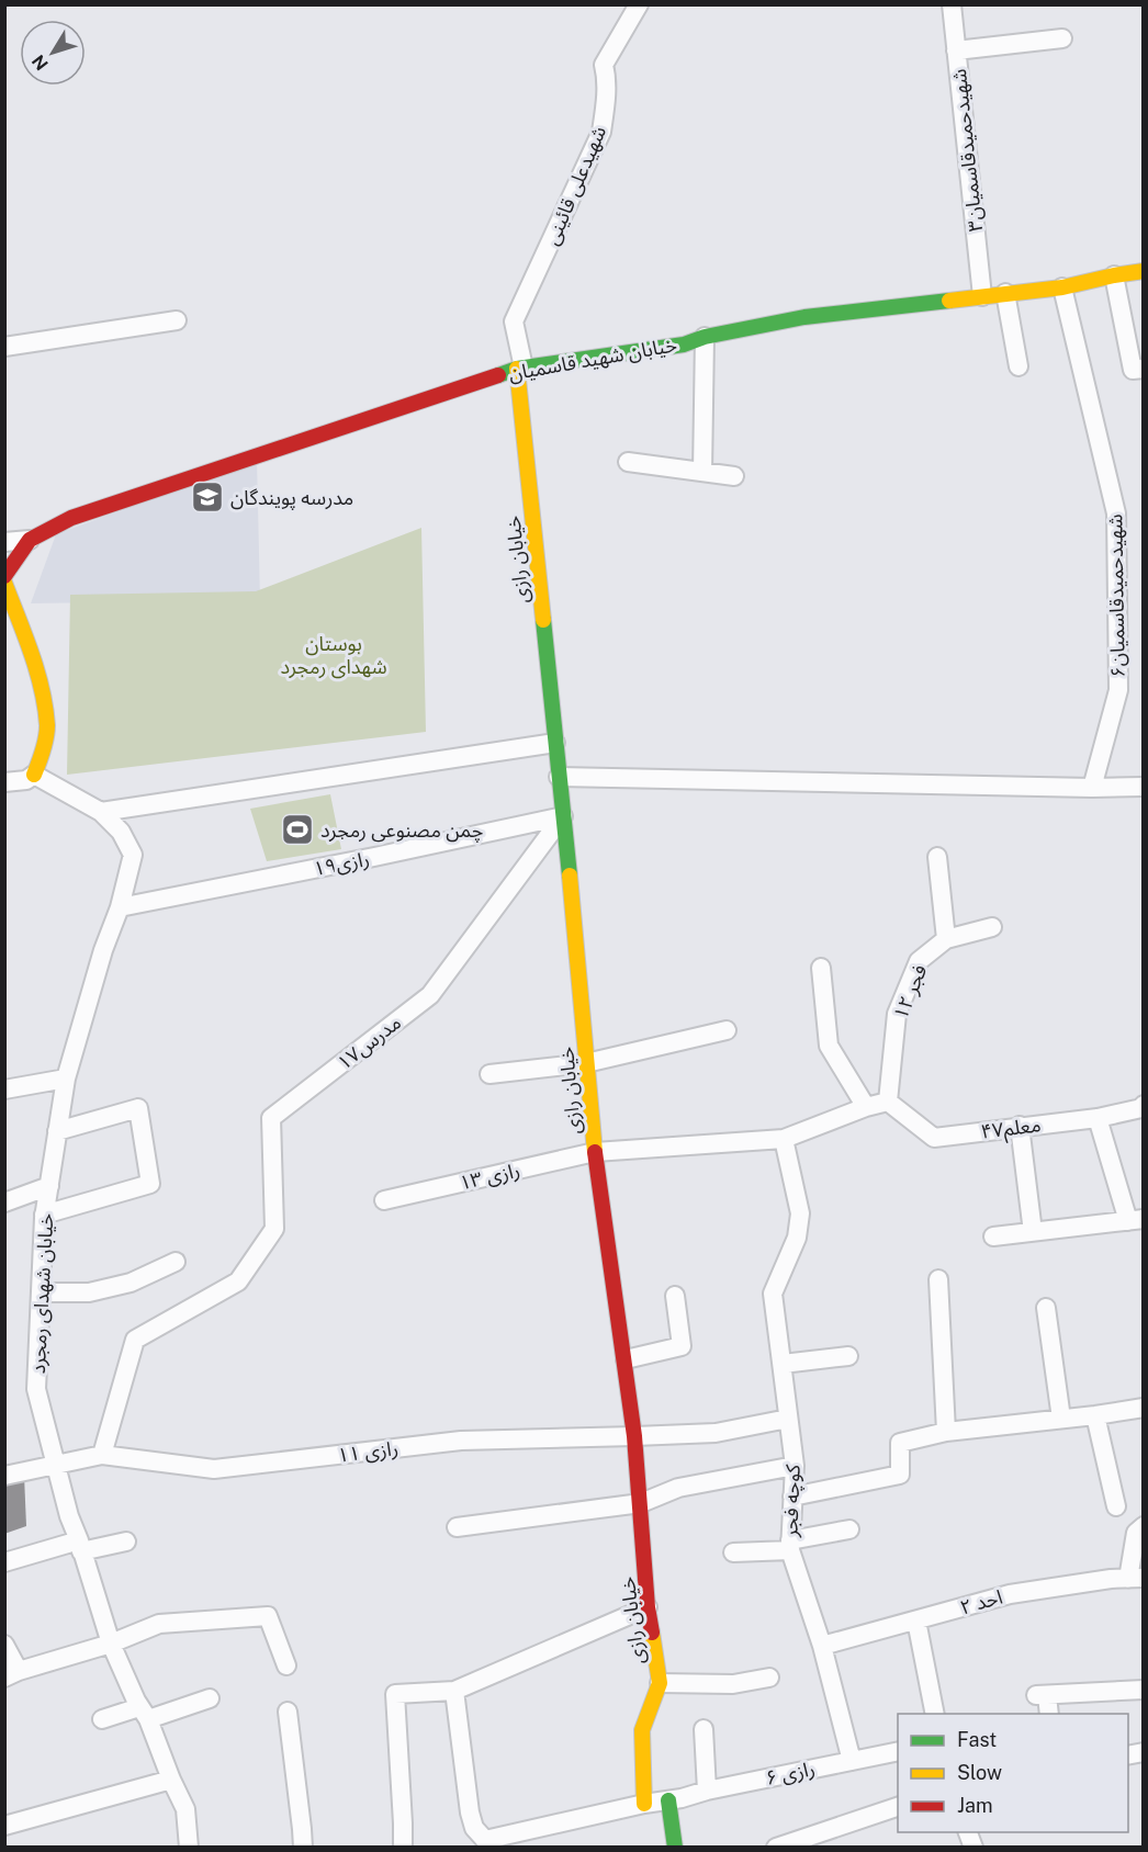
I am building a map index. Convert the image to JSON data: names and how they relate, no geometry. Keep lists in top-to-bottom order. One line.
{"streets":{"street":["شهیدحمیدقاسمیان۳","شهیدعلی قائینی","خیابان شهید قاسمیان","خیابان رازی","شهیدحمیدقاسمیان۶","رازی۱۹","فجر ۱۲","مدرس۱۷","معلم۴۷","رازی ۱۳","خیابان شهدای رمجرد","رازی ۱۱","کوچه فجر","احد ۲","رازی ۶"]},"crossings":[["شهیدحمیدقاسمیان۳","خیابان شهید قاسمیان"],["شهیدعلی قائینی","خیابان شهید قاسمیان"],["شهیدعلی قائینی","خیابان رازی"],["خیابان شهید قاسمیان","خیابان رازی"],["خیابان شهید قاسمیان","شهیدحمیدقاسمیان۶"],["خیابان رازی","رازی۱۹"],["خیابان رازی","مدرس۱۷"],["خیابان رازی","رازی ۱۳"],["خیابان رازی","رازی ۱۱"],["خیابان رازی","رازی ۶"],["رازی۱۹","مدرس۱۷"],["رازی۱۹","خیابان شهدای رمجرد"],["فجر ۱۲","معلم۴۷"],["فجر ۱۲","رازی ۱۳"],["مدرس۱۷","رازی ۱۱"],["معلم۴۷","رازی ۱۳"],["رازی ۱۳","کوچه فجر"],["خیابان شهدای رمجرد","رازی ۱۱"],["رازی ۱۱","کوچه فجر"],["کوچه فجر","احد ۲"],["کوچه فجر","رازی ۶"]],"parks":["بوستان شهدای رمجرد"],"places":{"school or university":["مدرسه پویندگان"],"sports":["چمن مصنوعی رمجرد"]},"legend":["Fast","Slow","Jam"],"north":"bottom left"}
